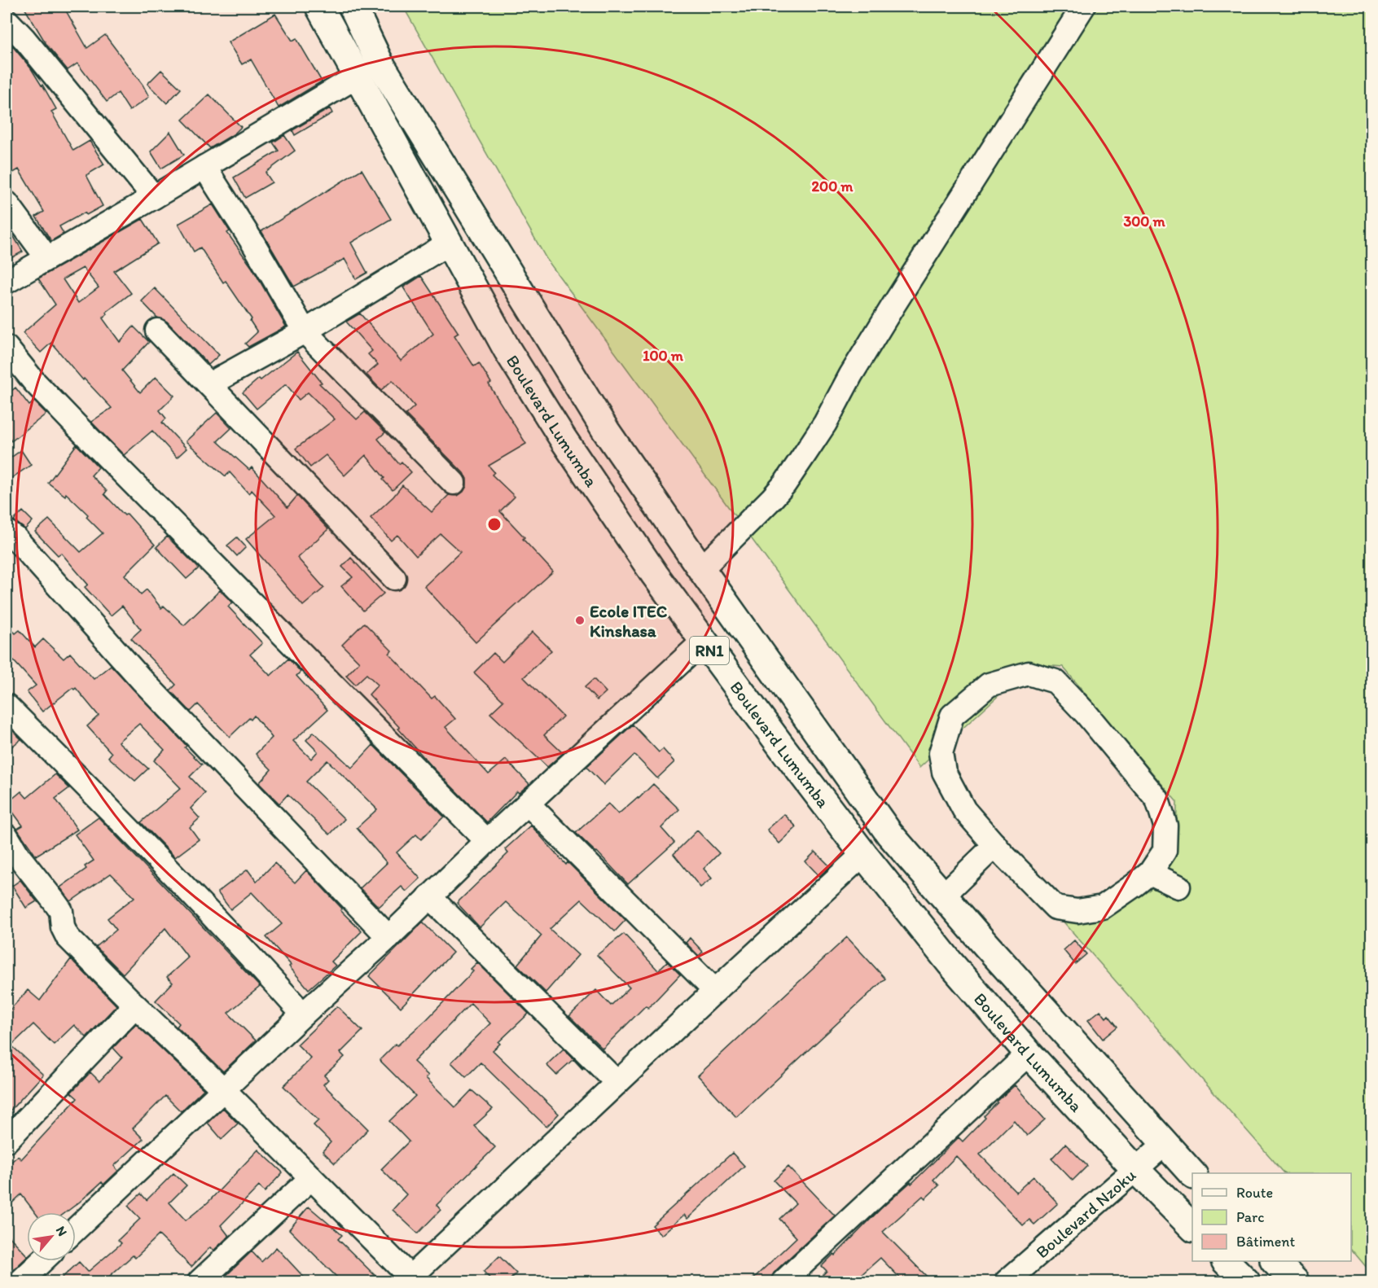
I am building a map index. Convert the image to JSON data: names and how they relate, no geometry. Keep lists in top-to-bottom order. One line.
{"streets":{"highway":["Boulevard Lumumba","RN1"],"street":["Boulevard Nzoku"]},"crossings":[["Boulevard Lumumba","Boulevard Nzoku"]],"places":["Ecole ITEC Kinshasa"],"legend":["Route","Parc","Bâtiment"],"north":"top right","rings":["200 m","300 m","100 m"]}
